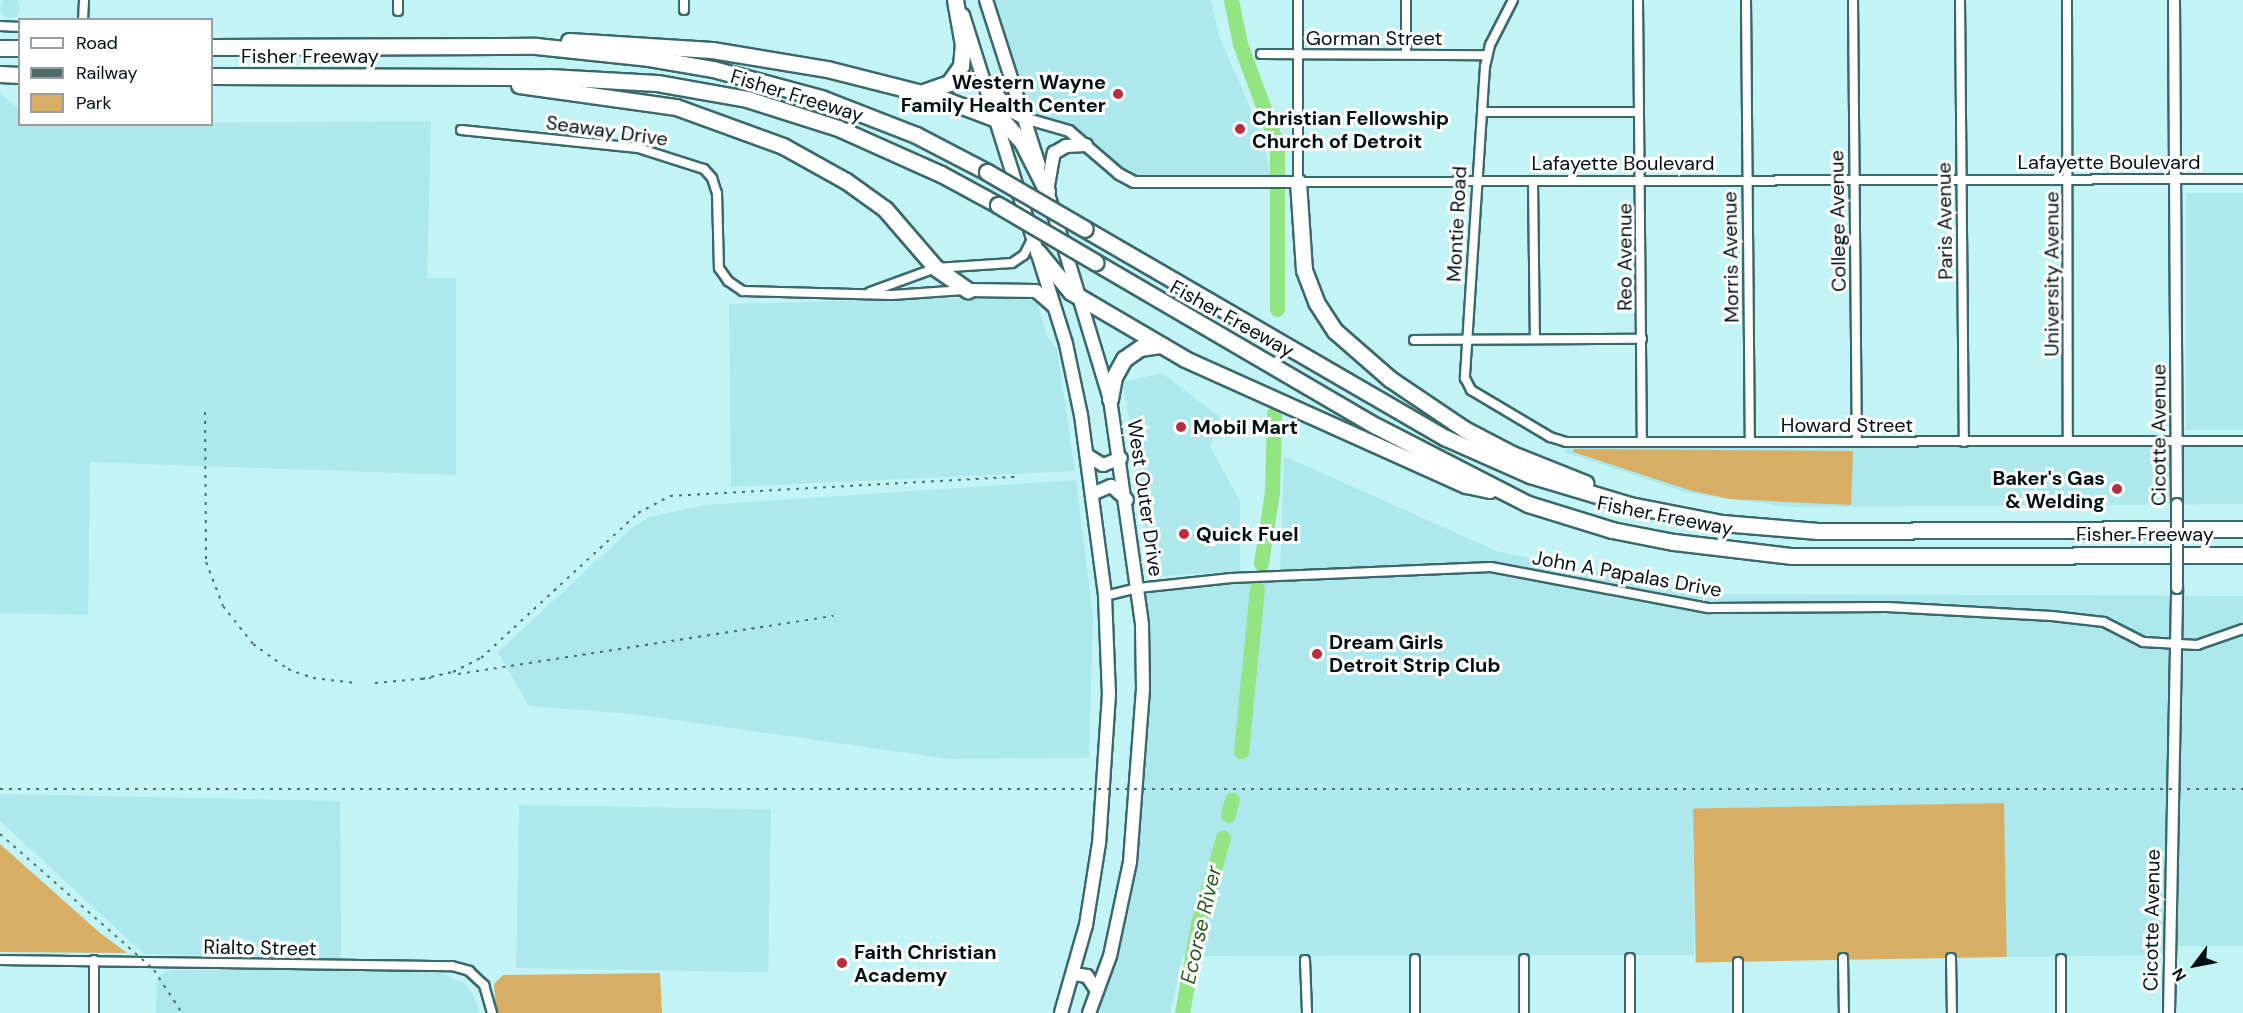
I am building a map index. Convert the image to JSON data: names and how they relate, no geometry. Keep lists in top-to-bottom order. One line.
{"streets":{"highway":["Fisher Freeway"],"main road":["West Outer Drive"],"street":["Gorman Street","Seaway Drive","Lafayette Boulevard","College Avenue","Paris Avenue","Montie Road","Reo Avenue","Morris Avenue","University Avenue","Howard Street","Cicotte Avenue","John A Papalas Drive","Rialto Street"]},"crossings":[["Gorman Street","Montie Road"],["Lafayette Boulevard","College Avenue"],["Lafayette Boulevard","Paris Avenue"],["Lafayette Boulevard","Montie Road"],["Lafayette Boulevard","Reo Avenue"],["Lafayette Boulevard","Morris Avenue"],["Lafayette Boulevard","University Avenue"],["Lafayette Boulevard","Cicotte Avenue"],["Lafayette Boulevard","West Outer Drive"],["College Avenue","Howard Street"],["Paris Avenue","Howard Street"],["Montie Road","Howard Street"],["Reo Avenue","Howard Street"],["Morris Avenue","Howard Street"],["University Avenue","Howard Street"],["Howard Street","Cicotte Avenue"],["Cicotte Avenue","John A Papalas Drive"],["West Outer Drive","John A Papalas Drive"]],"water":["Ecorse River"],"places":["Western Wayne Family Health Center","Christian Fellowship Church of Detroit","Mobil Mart","Baker's Gas & Welding","Quick Fuel","Dream Girls Detroit Strip Club","Faith Christian Academy"],"legend":["Road","Railway","Park"],"north":"bottom left"}
